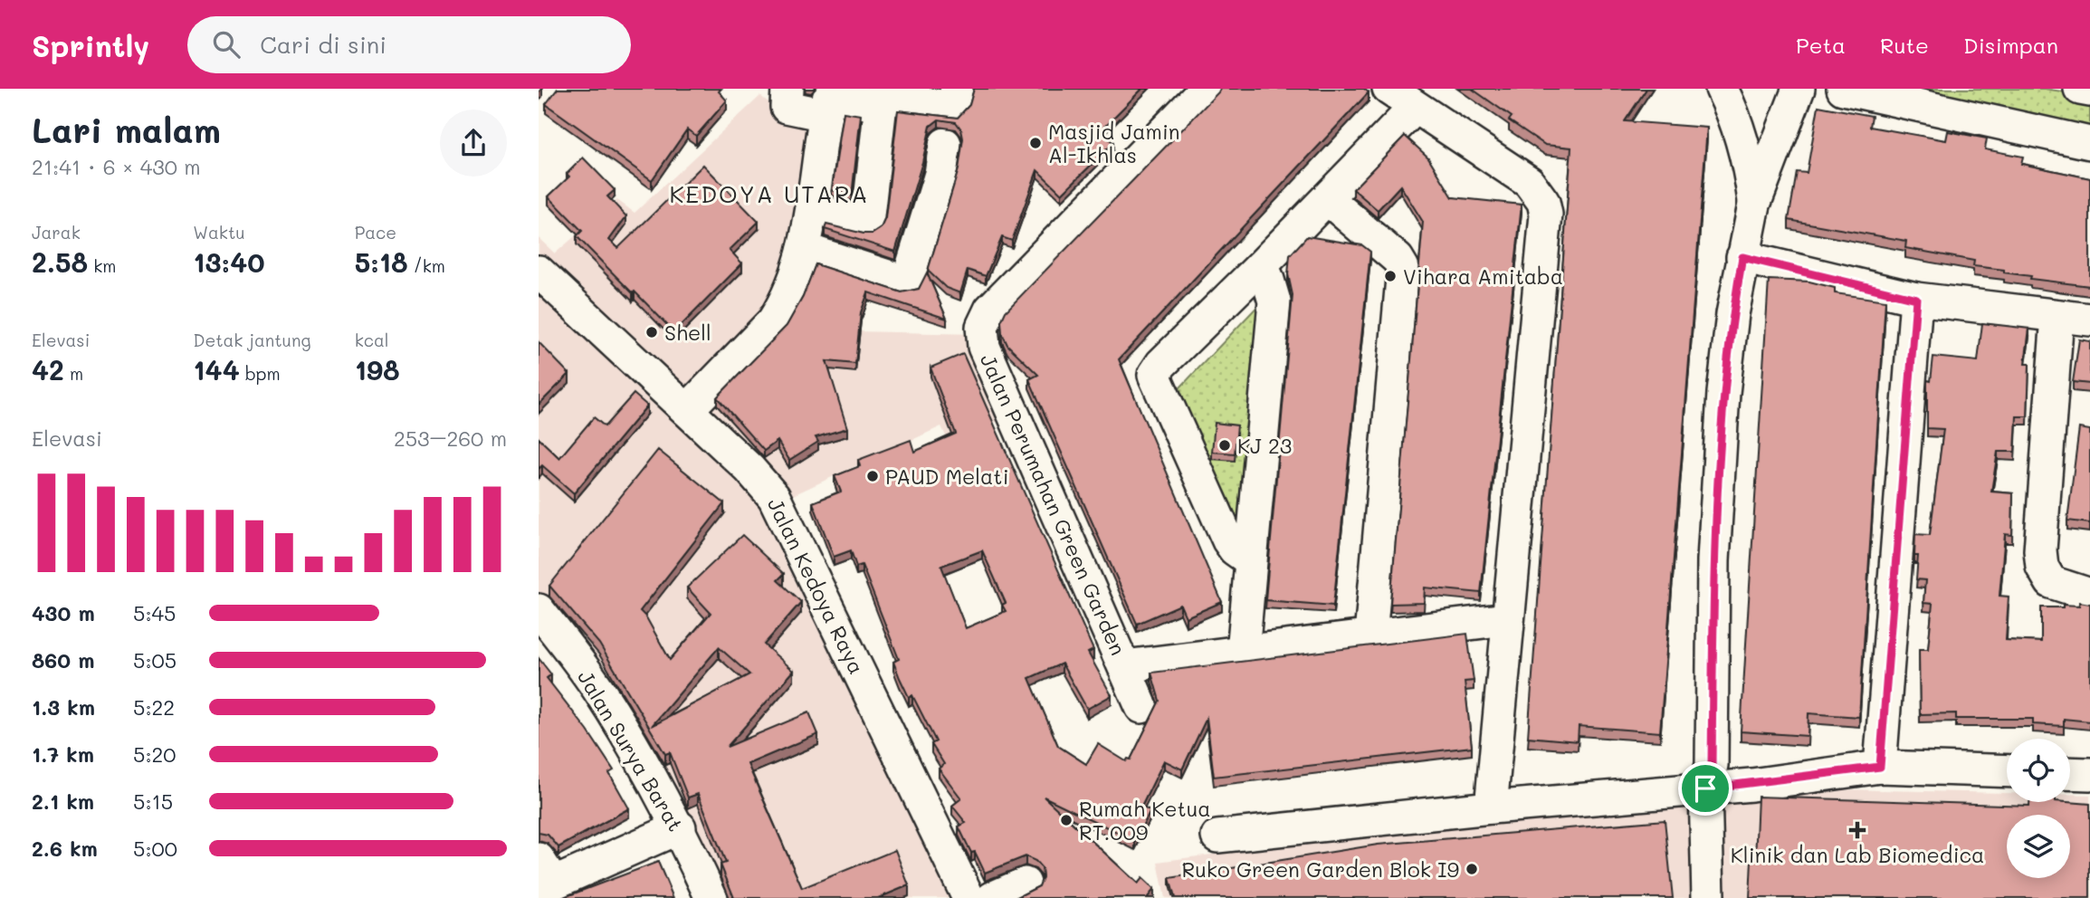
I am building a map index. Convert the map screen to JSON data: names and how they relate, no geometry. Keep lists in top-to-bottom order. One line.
{"streets":{"street":["Jalan Perumahan Green Garden","Jalan Kedoya Raya","Jalan Surya Barat"]},"districts":["KEDOYA UTARA"],"places":{"other":["Masjid Jamin Al-Ikhlas","Vihara Amitaba","Shell","KJ 23","PAUD Melati","Rumah Ketua RT.009","Ruko Green Garden Blok I9"],"health":["Klinik dan Lab Biomedica"]},"page":{"header":"Sprintly","search":"Cari di sini","nav":["Peta","Rute","Disimpan"],"heading":["Lari malam","21:41 · 6 × 430 m"],"stats":[["Jarak","2.58 km"],["Waktu","13:40"],["Pace","5:18 /km"],["Elevasi","42 m"],["Detak jantung","144 bpm"],["kcal","198"]],"chart":["Elevasi","253–260 m"],"list":[{"name":"430 m","note":"5:45"},{"name":"860 m","note":"5:05"},{"name":"1.3 km","note":"5:22"},{"name":"1.7 km","note":"5:20"},{"name":"2.1 km","note":"5:15"},{"name":"2.6 km","note":"5:00"}]}}
